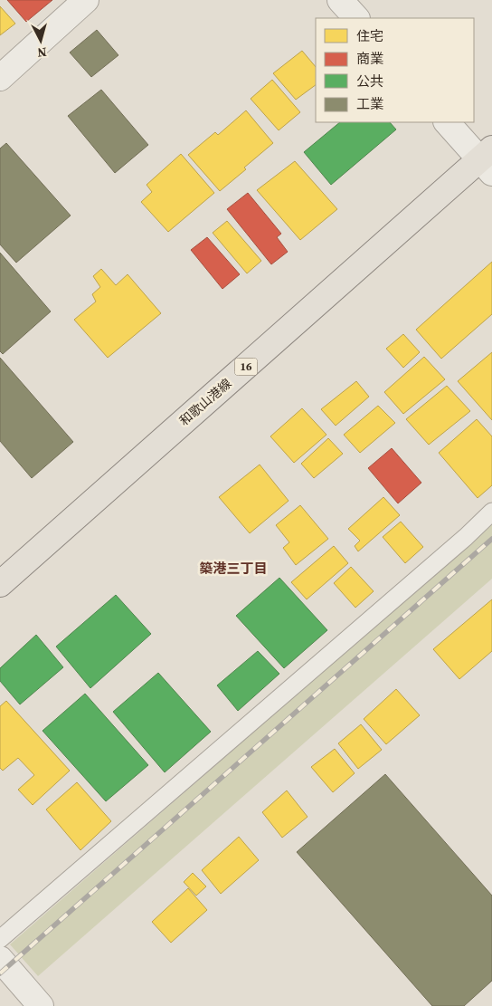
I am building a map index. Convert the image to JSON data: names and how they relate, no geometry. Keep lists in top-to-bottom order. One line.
{"streets":{"main road":["16","和歌山港線"]},"districts":["築港三丁目"],"legend":["住宅","商業","公共","工業"],"north":"bottom"}
